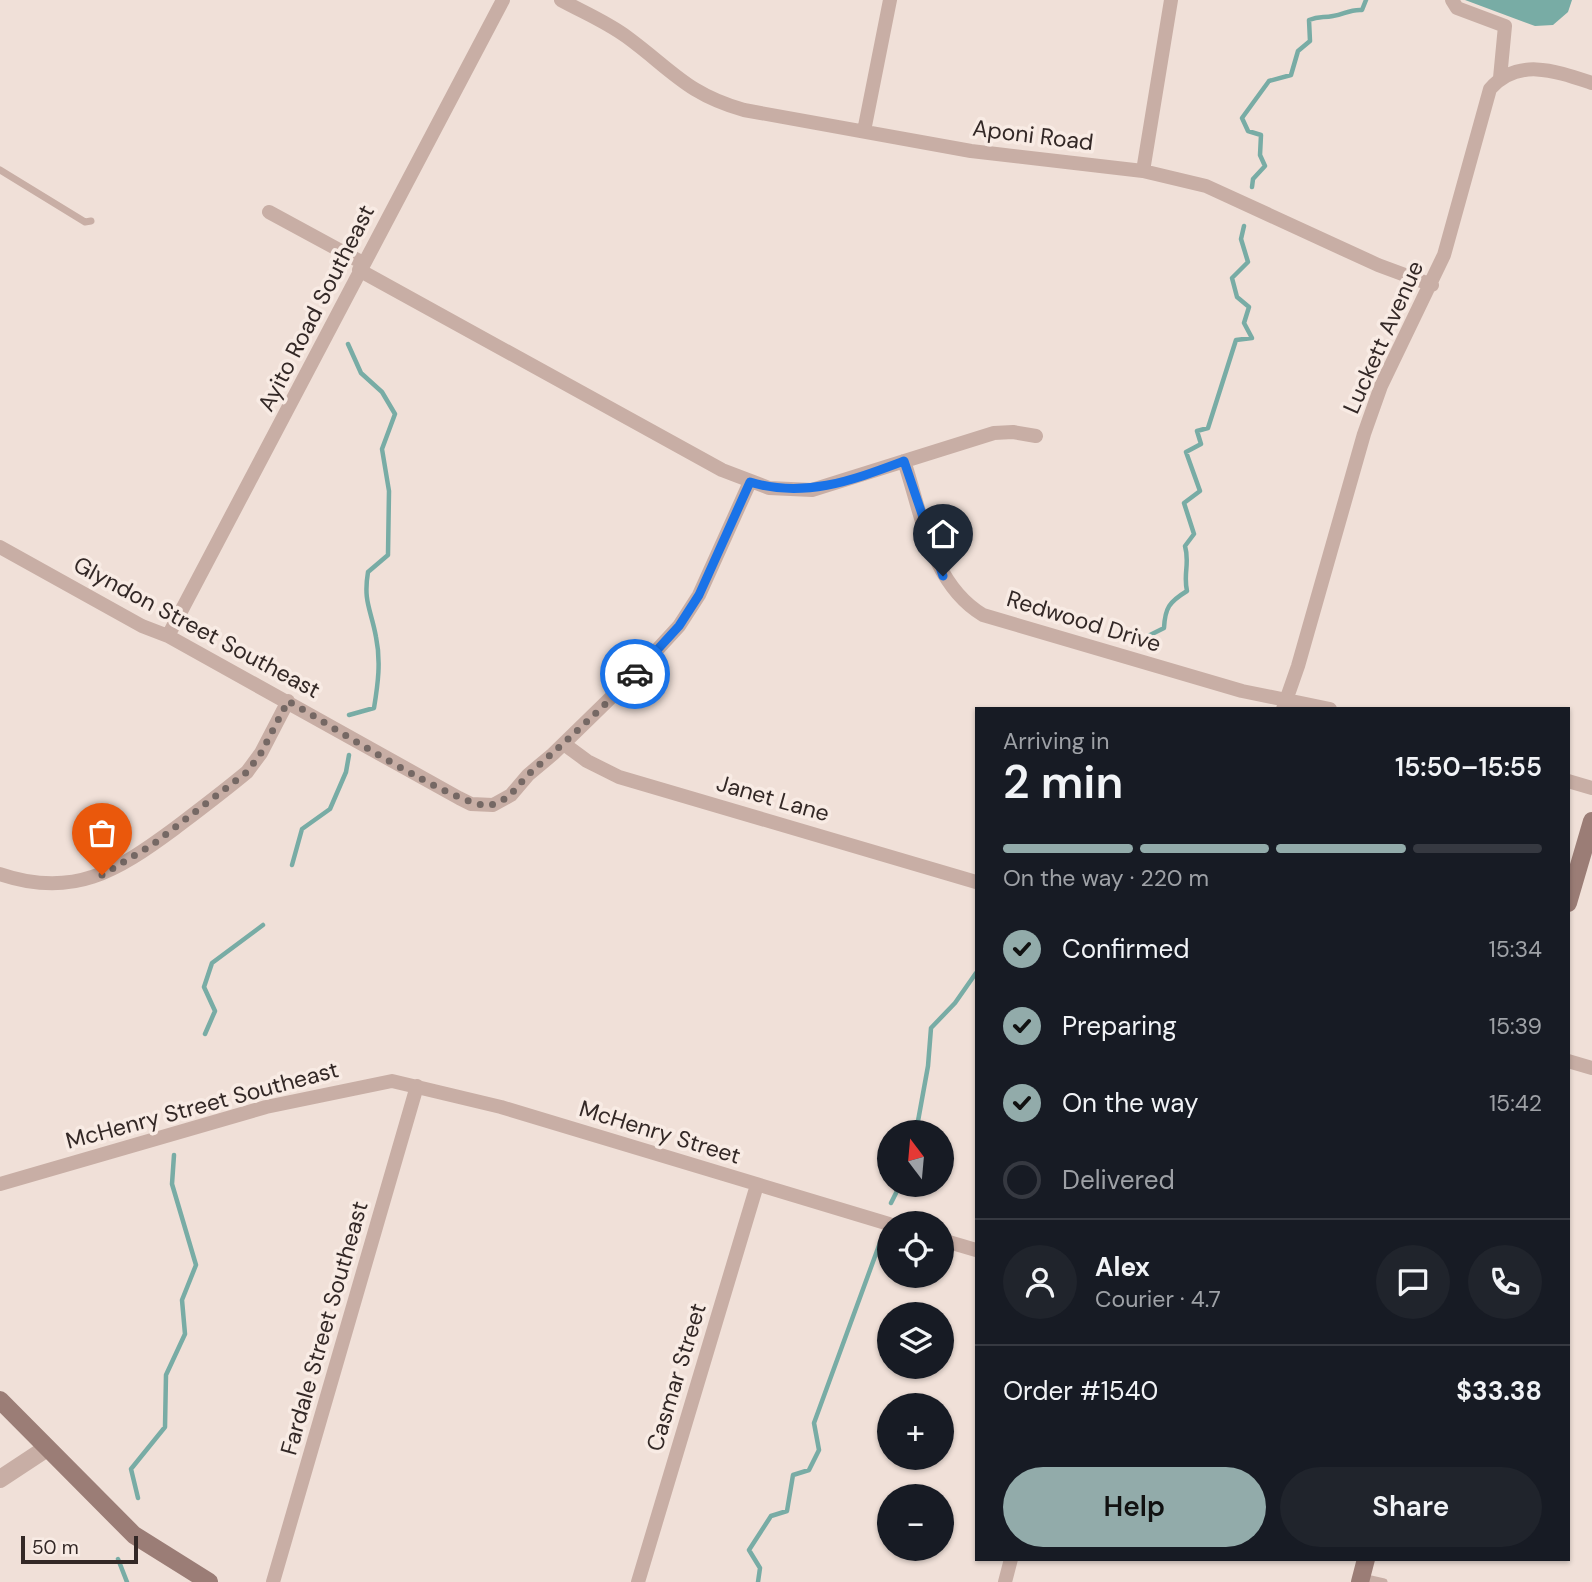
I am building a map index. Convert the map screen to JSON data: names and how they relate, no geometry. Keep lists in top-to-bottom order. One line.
{"streets":{"street":["Aponi Road","Ayito Road Southeast","Luckett Avenue","Redwood Drive","Glyndon Street Southeast","Janet Lane","McHenry Street Southeast","McHenry Street","Fardale Street Southeast","Casmar Street"]},"crossings":[["Aponi Road","Luckett Avenue"],["Ayito Road Southeast","Glyndon Street Southeast"],["Luckett Avenue","Redwood Drive"],["Glyndon Street Southeast","Janet Lane"],["McHenry Street Southeast","McHenry Street"],["McHenry Street Southeast","Fardale Street Southeast"],["McHenry Street","Fardale Street Southeast"],["McHenry Street","Casmar Street"]],"scale_bar":"50 m","north":"top","page":{"heading":["2 min","Arriving in","15:50–15:55"],"panel":["Alex","Courier · 4.7","Order #1540","$33.38"],"bar":"On the way · 220 m","list":[["Confirmed","15:34"],["Preparing","15:39"],["On the way","15:42"],"Delivered"],"map_buttons":["+","−"],"buttons":["Help","Share"],"scale":"50 m"}}
